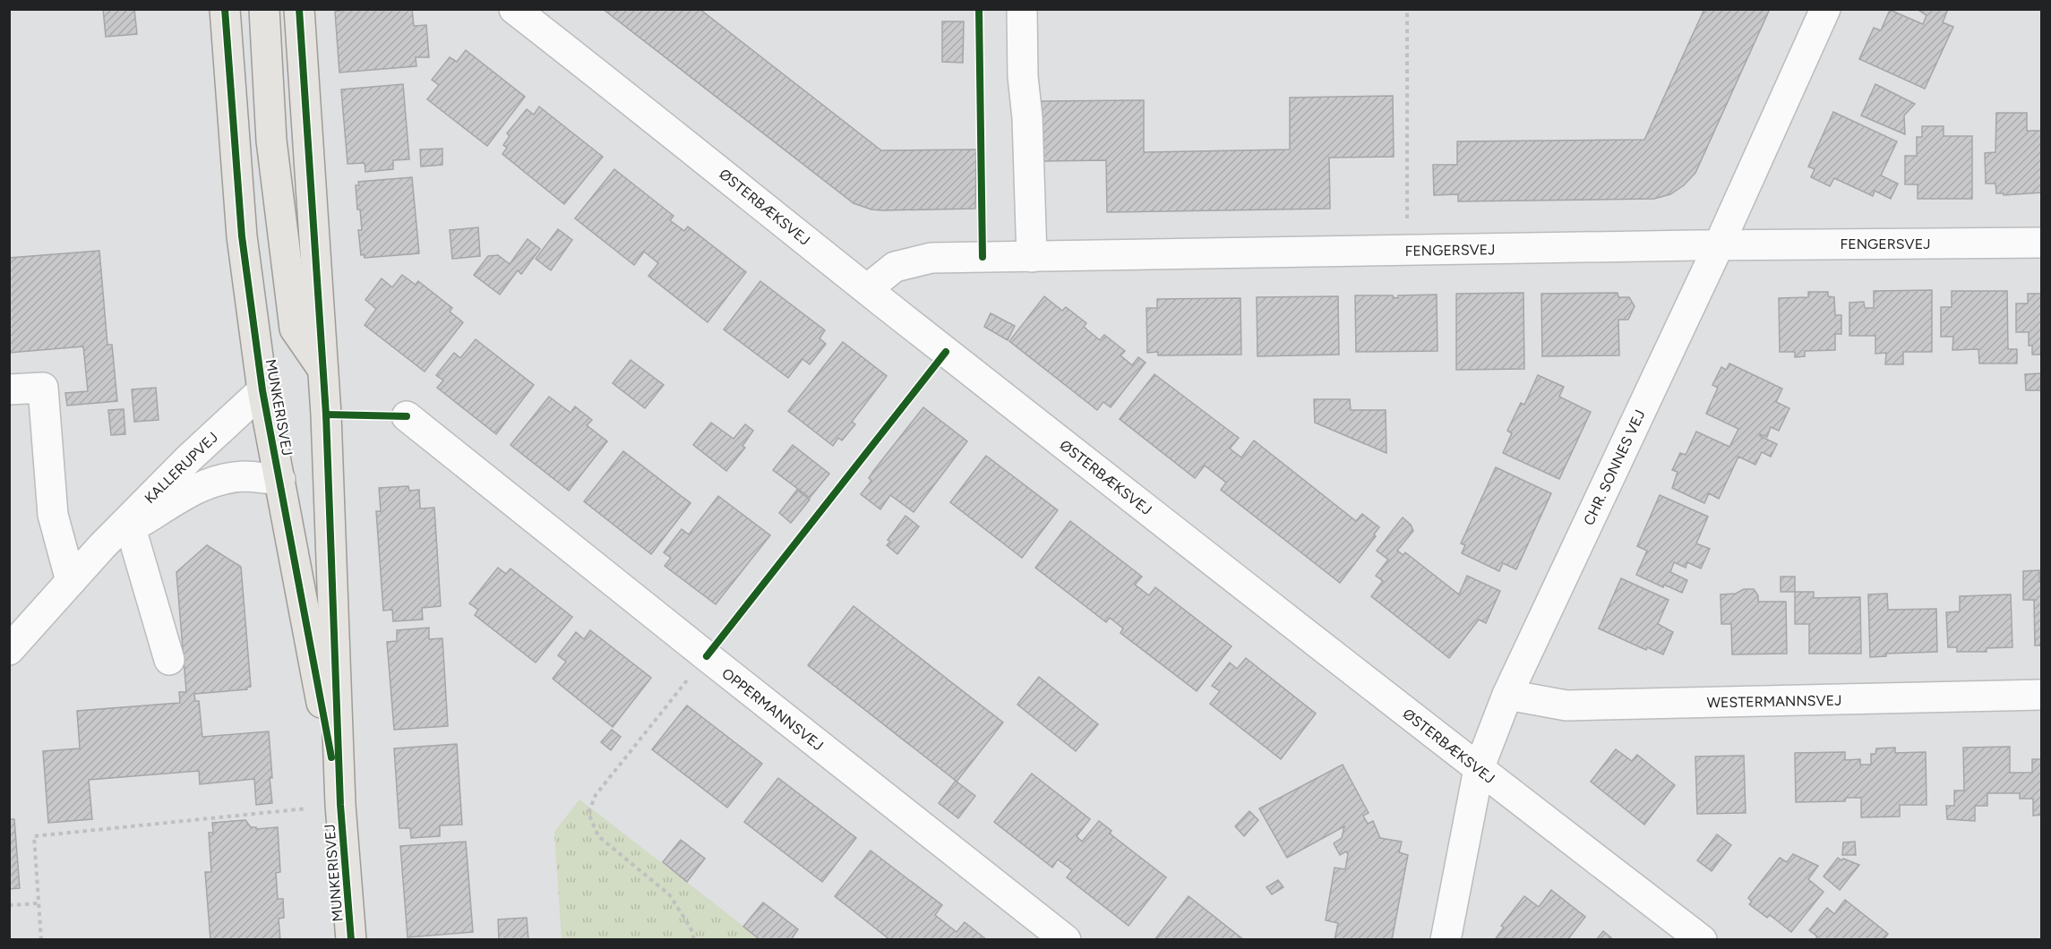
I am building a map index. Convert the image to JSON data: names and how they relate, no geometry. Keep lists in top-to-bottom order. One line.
{"streets":{"main road":["MUNKERISVEJ"],"street":["ØSTERBÆKSVEJ","FENGERSVEJ","KALLERUPVEJ","CHR. SONNES VEJ","WESTERMANNSVEJ","OPPERMANNSVEJ"]},"crossings":[["ØSTERBÆKSVEJ","FENGERSVEJ"],["ØSTERBÆKSVEJ","CHR. SONNES VEJ"],["FENGERSVEJ","CHR. SONNES VEJ"],["MUNKERISVEJ","KALLERUPVEJ"],["CHR. SONNES VEJ","WESTERMANNSVEJ"]]}
